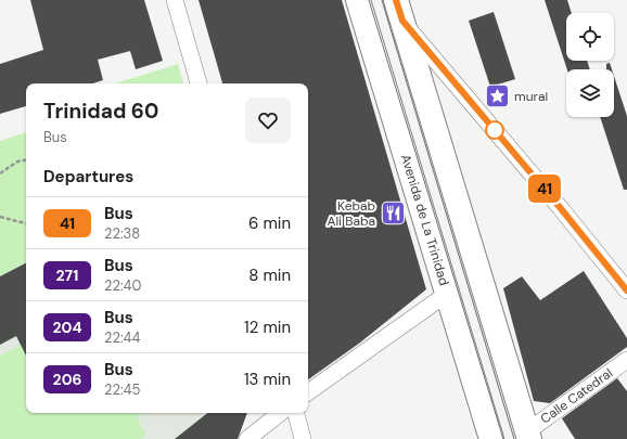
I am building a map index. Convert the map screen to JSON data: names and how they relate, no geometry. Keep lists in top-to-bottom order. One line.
{"streets":{"main road":["Avenida de La Trinidad"],"street":["Calle Catedral"]},"places":{"place":["mural"],"restaurant":["Kebab Ali Baba"]},"lines":["bus line 41"],"page":{"on_map":"41","heading":[["Trinidad 60","Bus"],"Departures"],"list":[{"mark":"41","name":"Bus","note":"22:38","value":"6 min"},{"mark":"271","name":"Bus","note":"22:40","value":"8 min"},{"mark":"204","name":"Bus","note":"22:44","value":"12 min"},{"mark":"206","name":"Bus","note":"22:45","value":"13 min"}]}}
